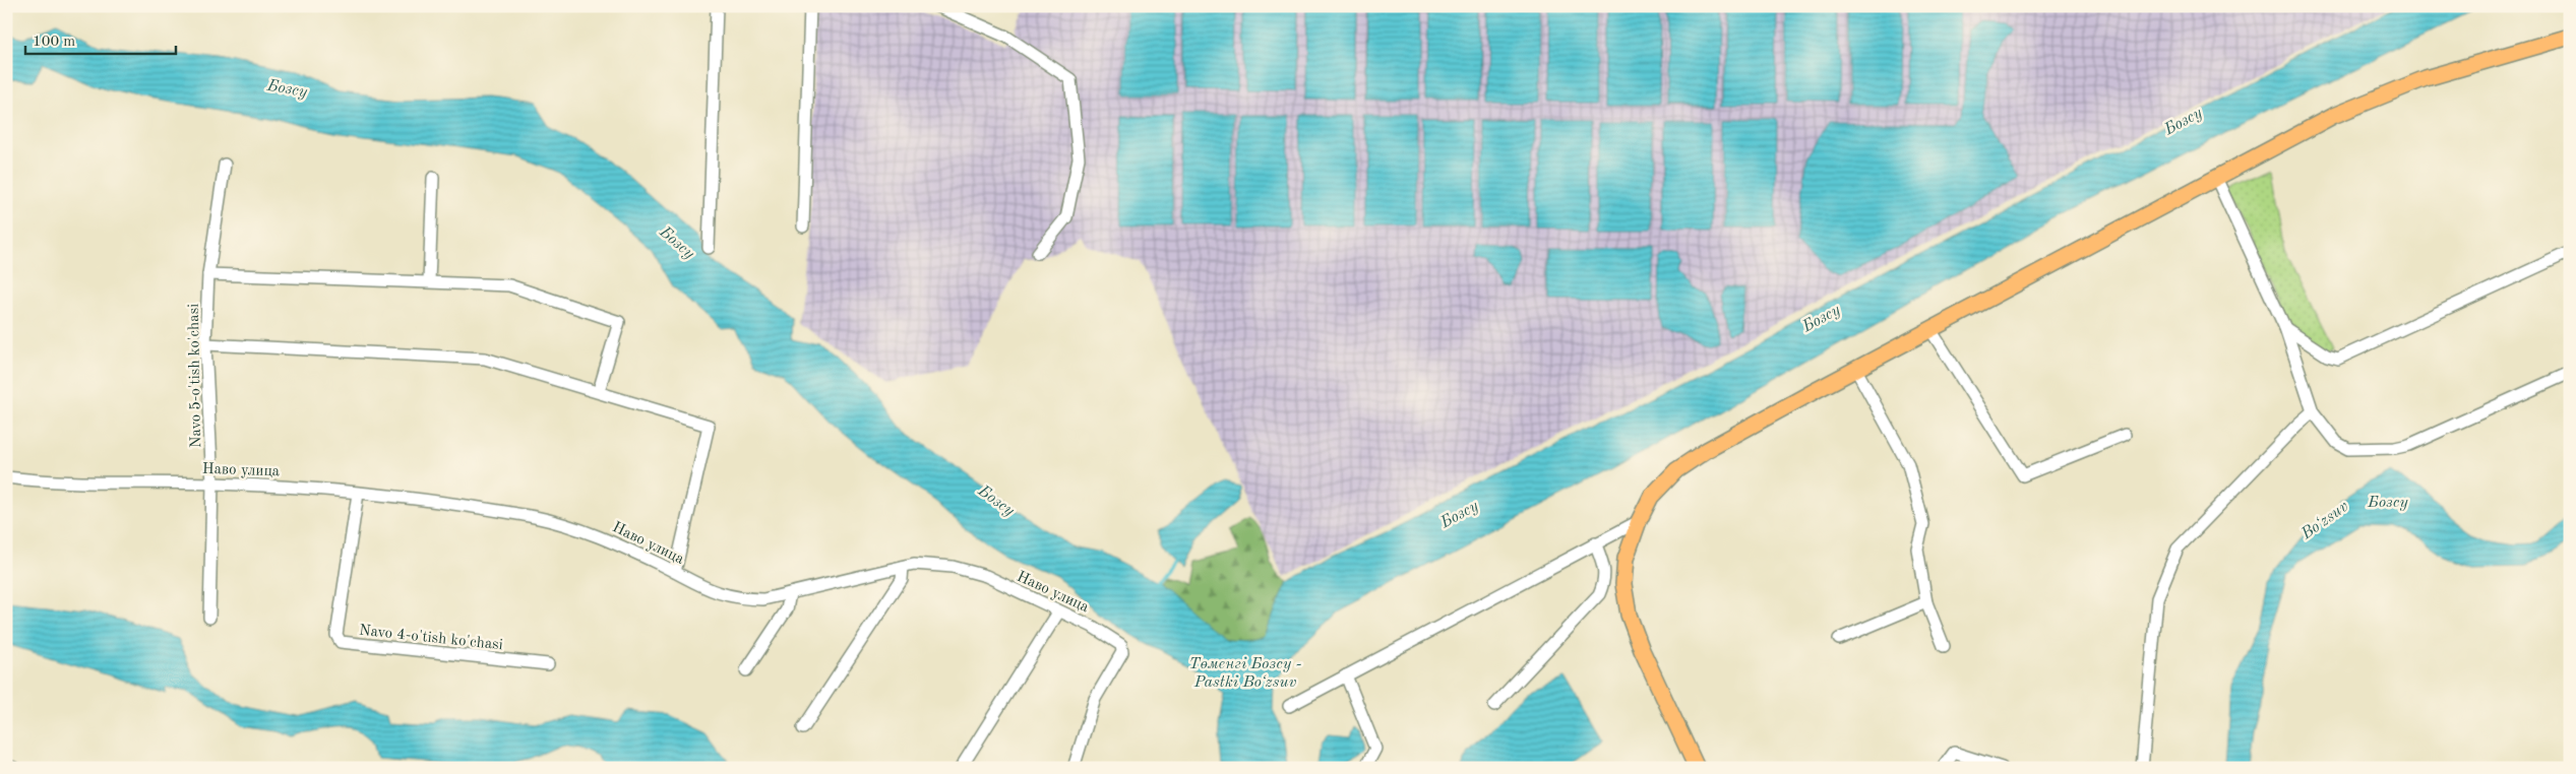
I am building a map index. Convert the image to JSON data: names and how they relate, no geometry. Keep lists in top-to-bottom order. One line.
{"streets":{"street":["Navo 5-o'tish ko'chasi","Наво улица","Navo 4-o'tish ko'chasi"]},"crossings":[["Navo 5-o'tish ko'chasi","Наво улица"],["Наво улица","Navo 4-o'tish ko'chasi"]],"water":["Бозсу","Boʻzsuv","Төменгі Бозсу - Pastki Boʻzsuv"],"scale_bar":"100 m"}
